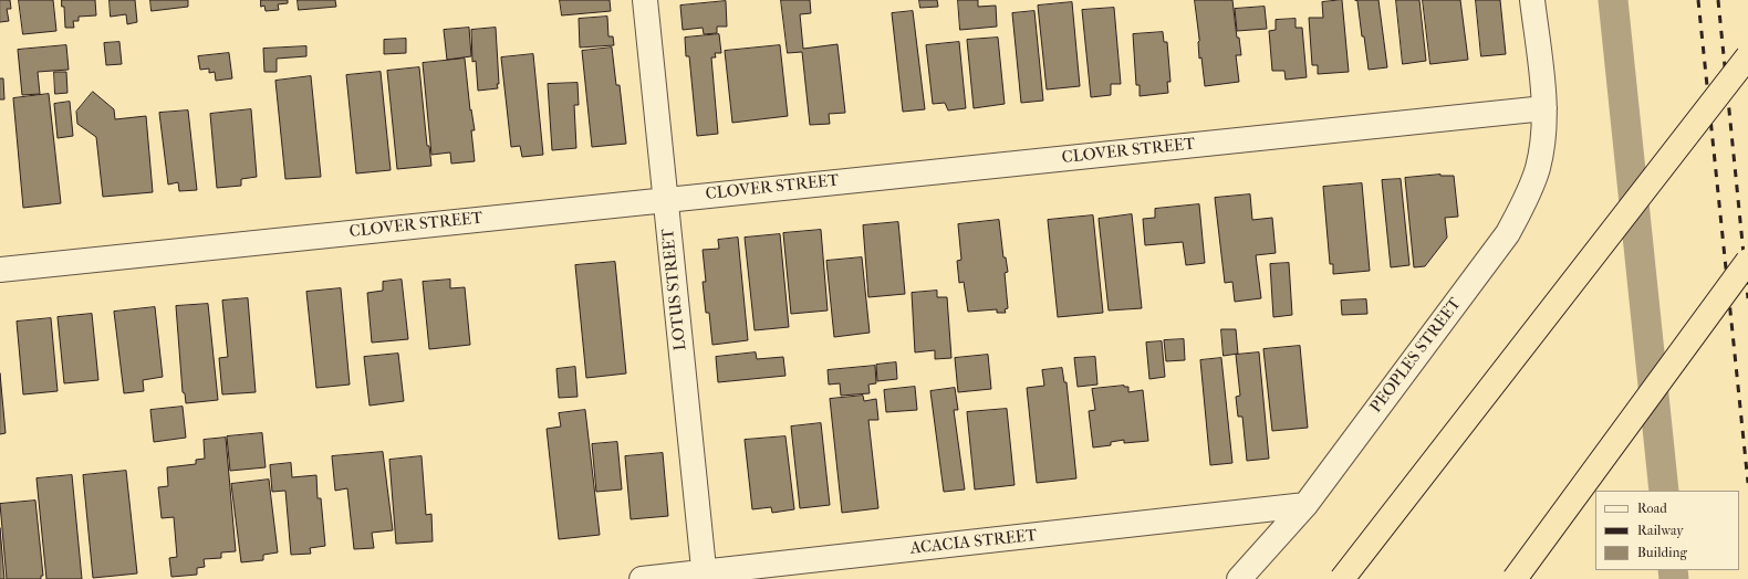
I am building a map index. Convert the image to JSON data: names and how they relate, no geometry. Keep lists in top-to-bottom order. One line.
{"streets":{"street":["CLOVER STREET","LOTUS STREET","PEOPLES STREET","ACACIA STREET"]},"crossings":[["CLOVER STREET","LOTUS STREET"],["CLOVER STREET","PEOPLES STREET"],["LOTUS STREET","ACACIA STREET"],["PEOPLES STREET","ACACIA STREET"]],"legend":["Road","Railway","Building"]}
